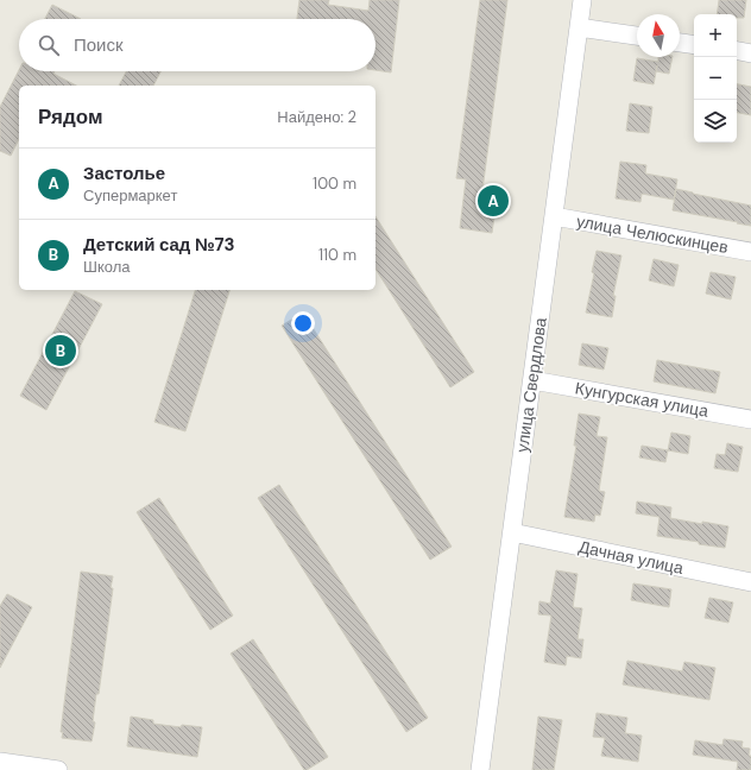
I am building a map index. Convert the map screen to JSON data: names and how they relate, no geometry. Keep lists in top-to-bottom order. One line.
{"streets":{"street":["улица Челюскинцев","улица Свердлова","Кунгурская улица","Дачная улица"]},"crossings":[["улица Челюскинцев","улица Свердлова"],["улица Свердлова","Кунгурская улица"],["улица Свердлова","Дачная улица"]],"north":"top","page":{"map_buttons":["+","−"],"search":"Поиск","heading":["Рядом","Найдено: 2"],"list":[{"mark":"A","name":"Застолье","note":"Супермаркет","value":"100 m"},{"mark":"B","name":"Детский сад №73","note":"Школа","value":"110 m"}],"pins":["A","B"]}}
